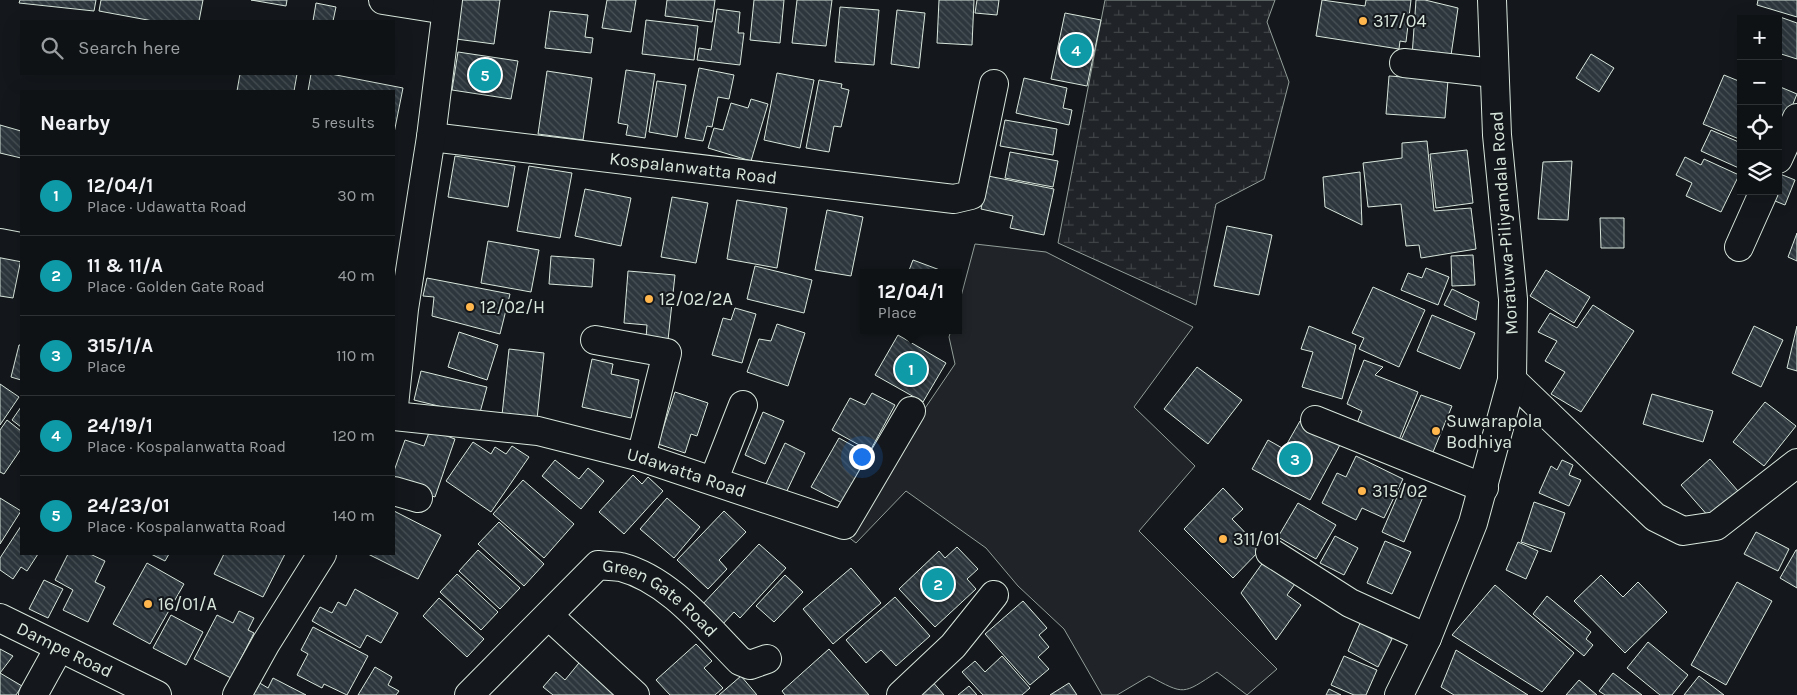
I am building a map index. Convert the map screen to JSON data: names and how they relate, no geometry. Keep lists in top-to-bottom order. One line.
{"streets":{"street":["Kospalanwatta Road","Moratuwa-Piliyandala Road","Udawatta Road","Green Gate Road","Dampe Road"]},"places":["317/04","12/02/2A","12/02/H","Suwarapola Bodhiya","315/02","311/01","16/01/A"],"page":{"map_buttons":["+","−"],"search":"Search here","pins":["4","5","1","3","2"],"heading":["Nearby","5 results"],"list":[{"mark":"1","name":"12/04/1","note":"Place · Udawatta Road","value":"30 m"},{"mark":"2","name":"11 & 11/A","note":"Place · Golden Gate Road","value":"40 m"},{"mark":"3","name":"315/1/A","note":"Place","value":"110 m"},{"mark":"4","name":"24/19/1","note":"Place · Kospalanwatta Road","value":"120 m"},{"mark":"5","name":"24/23/01","note":"Place · Kospalanwatta Road","value":"140 m"}],"popup":["12/04/1","Place"]}}
